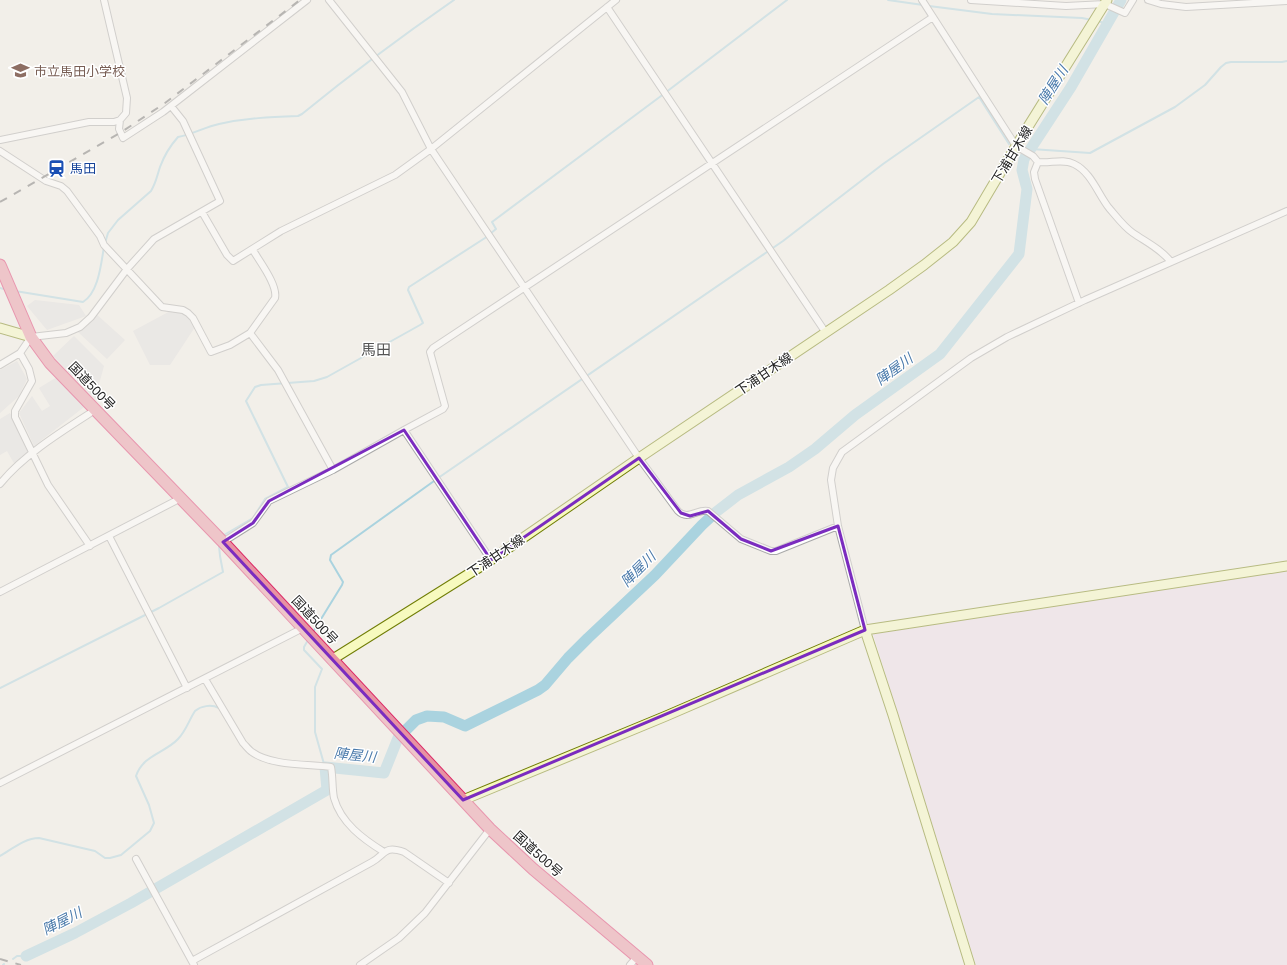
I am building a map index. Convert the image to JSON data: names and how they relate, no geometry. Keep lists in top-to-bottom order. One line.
{"streets":{"highway":["国道500号"],"street":["下浦甘木線"]},"crossings":[["下浦甘木線","国道500号"]],"districts":["馬田"],"water":["陣屋川"],"places":{"school or university":["市立馬田小学校"],"station":["馬田"]}}
